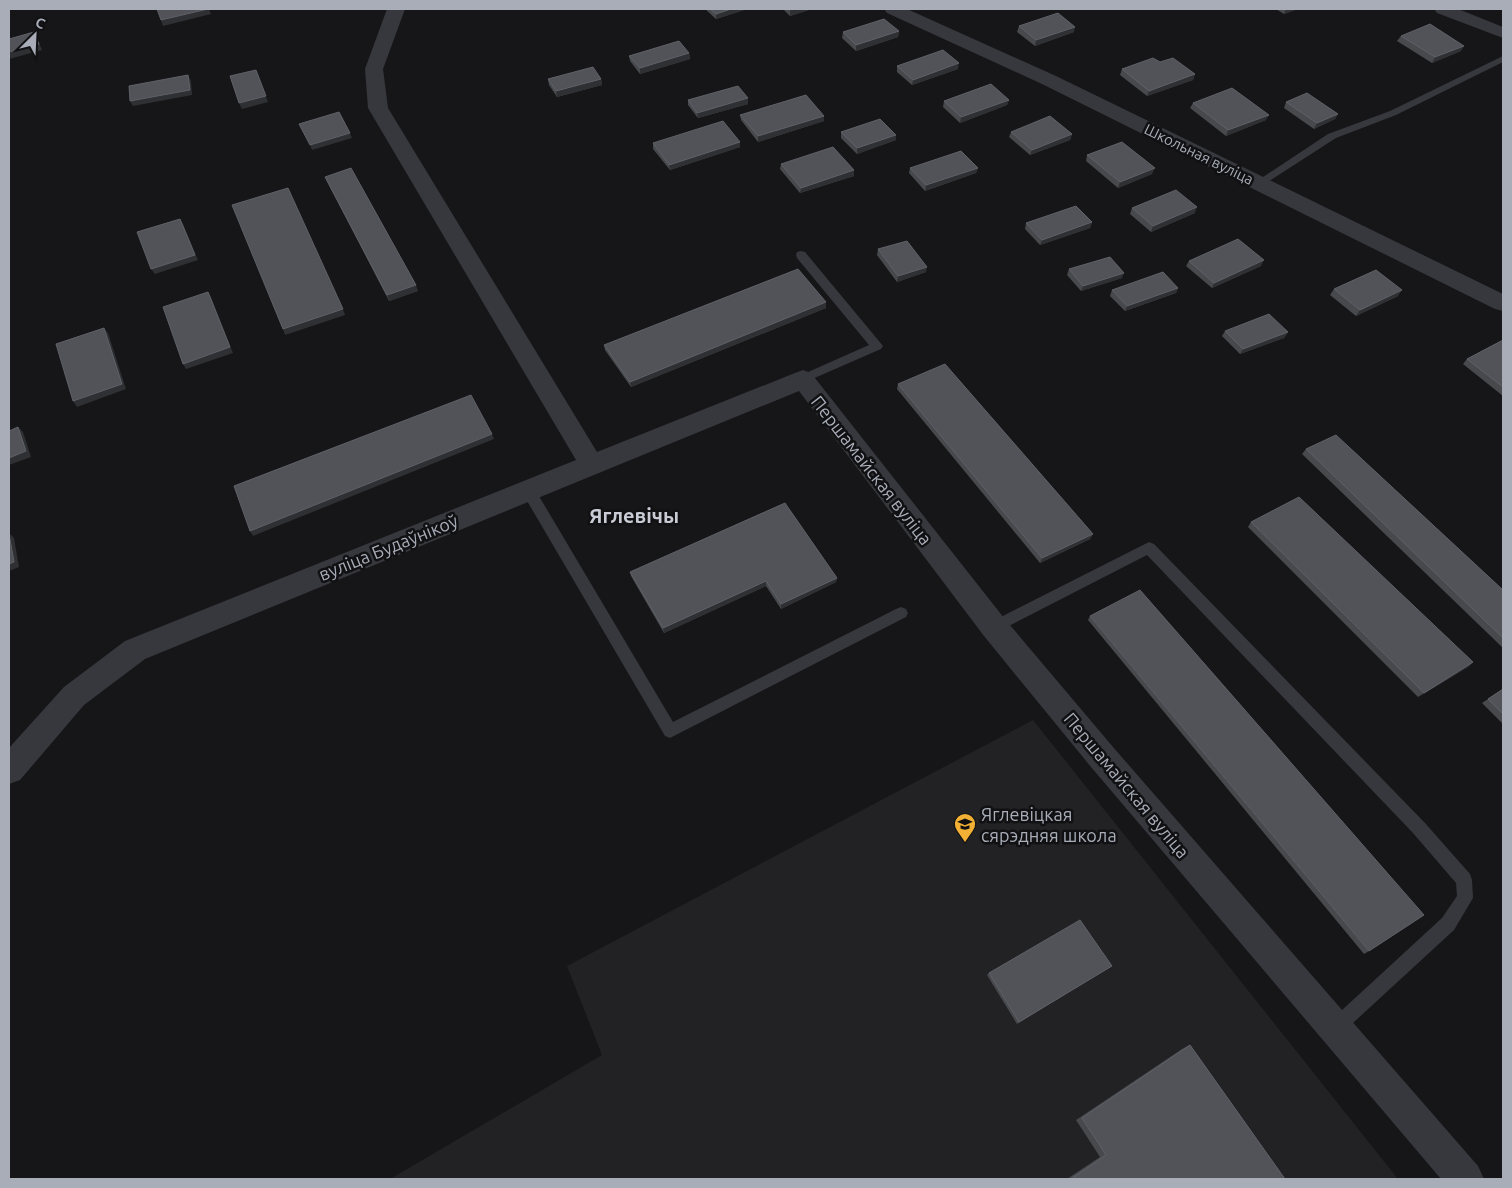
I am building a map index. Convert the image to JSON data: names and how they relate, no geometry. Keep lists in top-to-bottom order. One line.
{"streets":{"street":["Школьная вуліца","Першамайская вуліца","вуліца Будаўнікоў"]},"crossings":[["Першамайская вуліца","вуліца Будаўнікоў"]],"districts":["Яглевічы"],"places":{"school or university":["Яглевіцкая сярэдняя школа"]},"north":"top right"}
